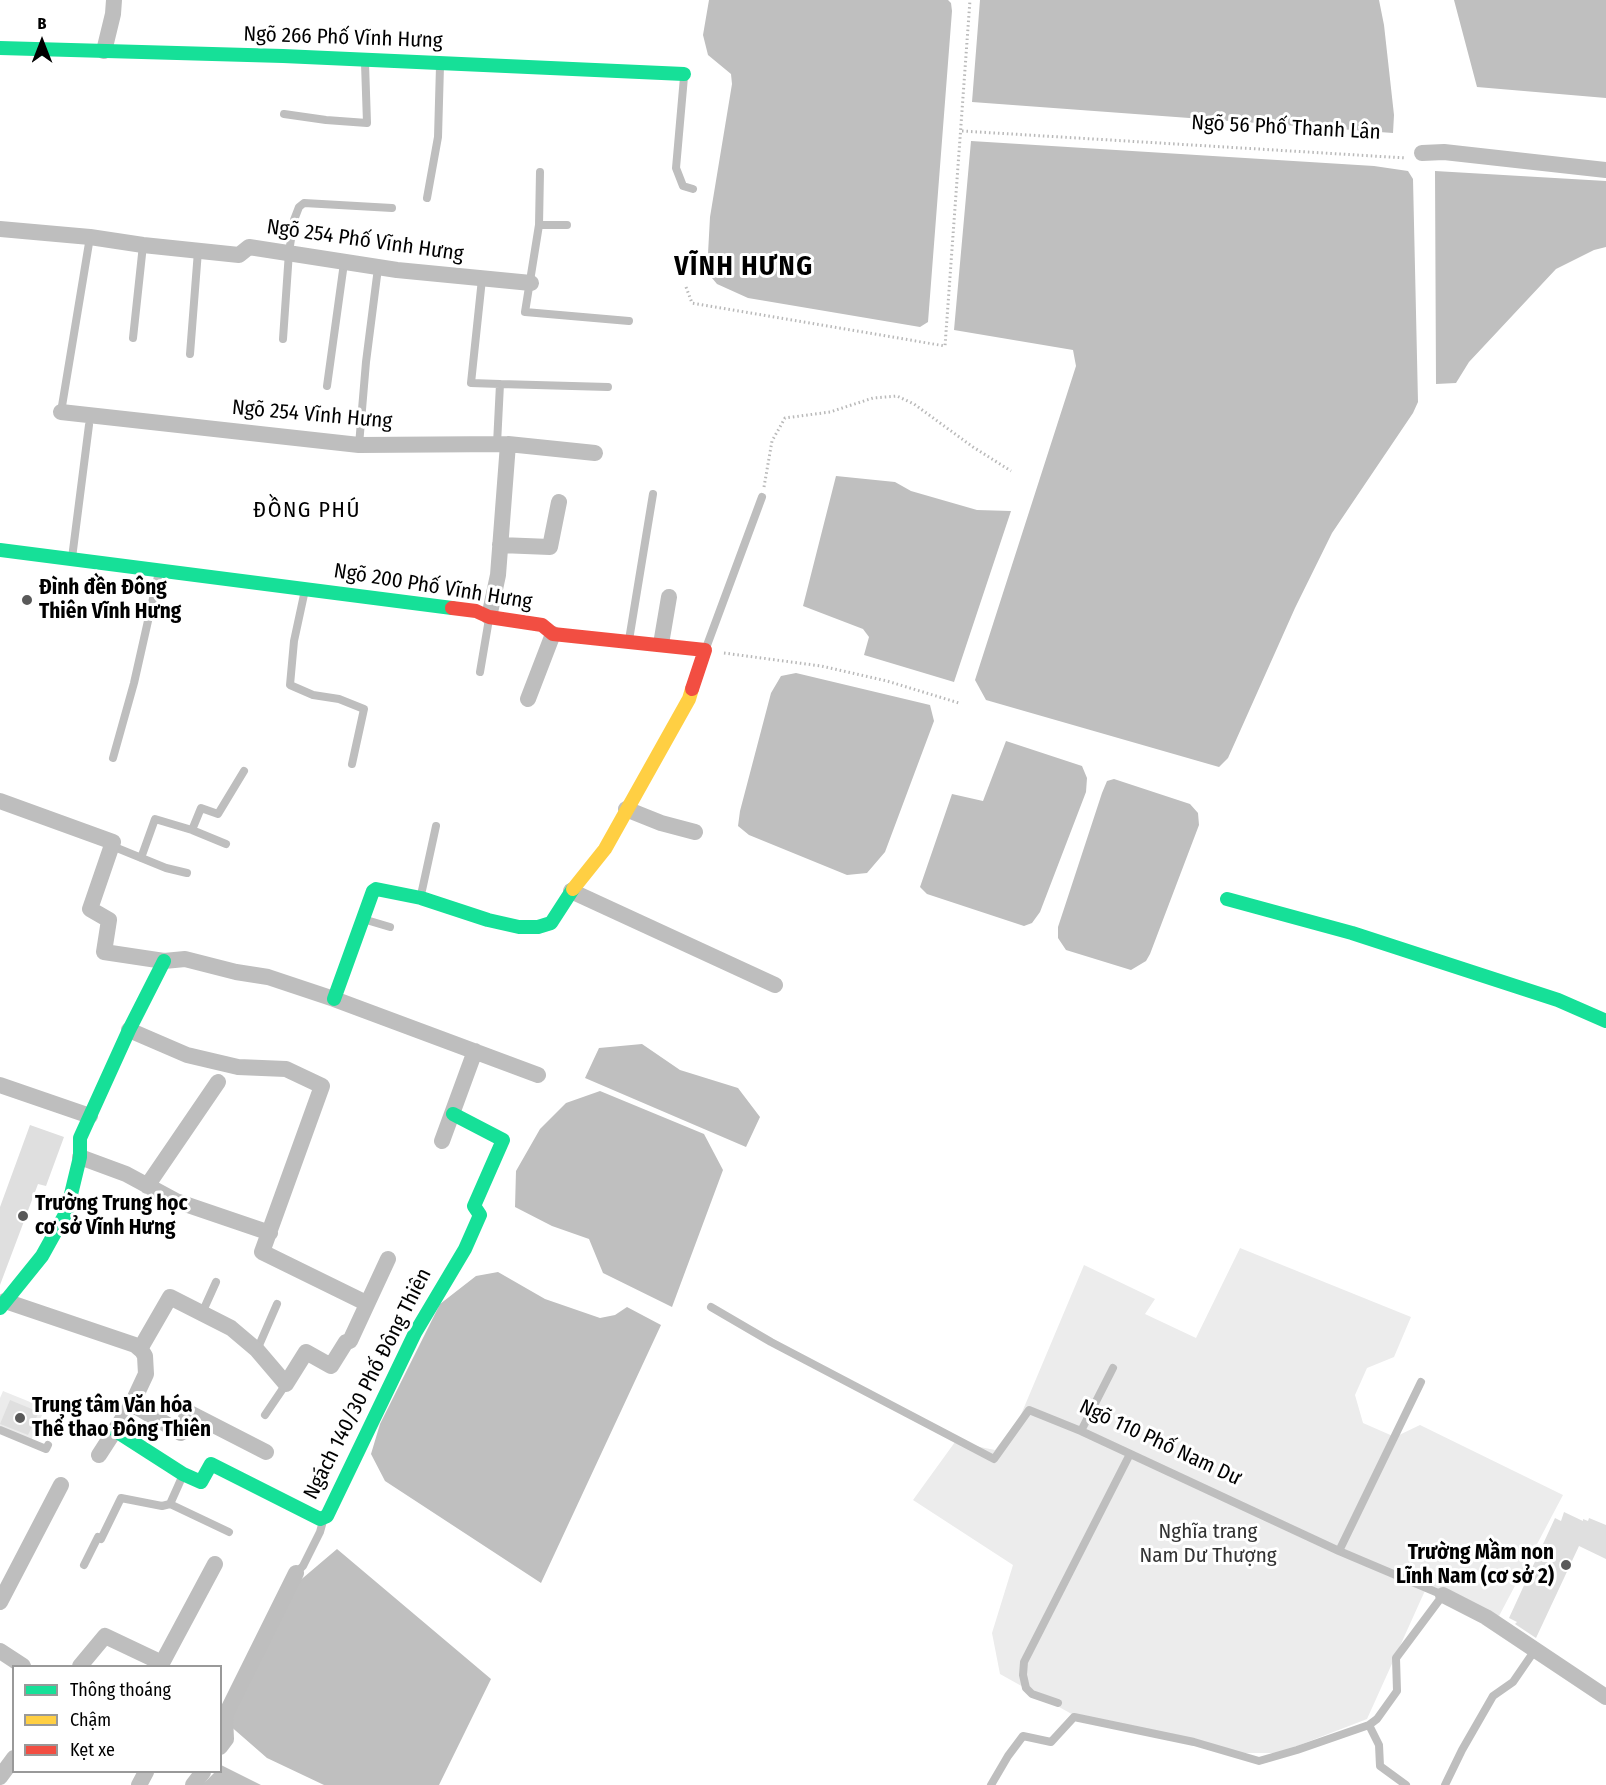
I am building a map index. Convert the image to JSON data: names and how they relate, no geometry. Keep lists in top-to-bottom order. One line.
{"streets":{"street":["Ngõ 266 Phố Vĩnh Hưng","Ngõ 254 Phố Vĩnh Hưng","Ngõ 254 Vĩnh Hưng","Ngõ 200 Phố Vĩnh Hưng","Ngách 140/30 Phố Đông Thiên","Ngõ 110 Phố Nam Dư"],"path":["Ngõ 56 Phố Thanh Lân"]},"districts":["VĨNH HƯNG","ĐỒNG PHÚ"],"parks":["Nghĩa trang Nam Dư Thượng"],"places":["Đình đền Đông Thiên Vĩnh Hưng","Trường Trung học cơ sở Vĩnh Hưng","Trung tâm Văn hóa Thể thao Đông Thiên","Trường Mầm non Lĩnh Nam (cơ sở 2)"],"legend":["Thông thoáng","Chậm","Kẹt xe"],"north":"top"}
